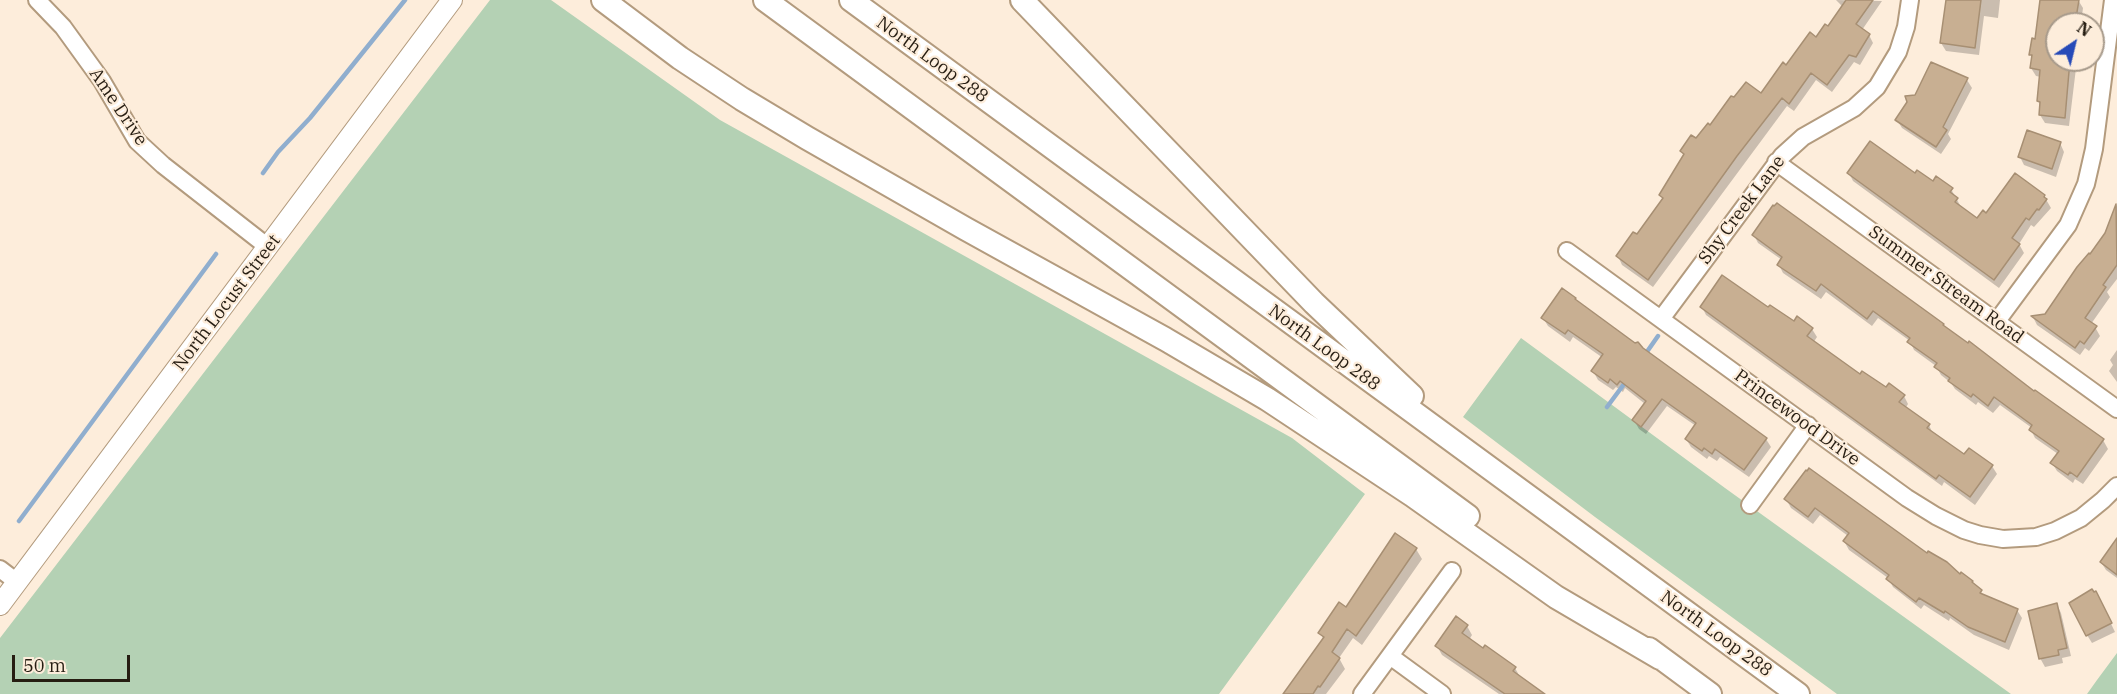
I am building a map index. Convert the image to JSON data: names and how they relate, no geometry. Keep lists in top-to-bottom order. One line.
{"streets":{"highway":["North Loop 288"],"main road":["North Locust Street"],"street":["Ame Drive","Shy Creek Lane","Summer Stream Road","Princewood Drive"]},"crossings":[["Ame Drive","North Locust Street"],["Shy Creek Lane","Summer Stream Road"],["Shy Creek Lane","Princewood Drive"]],"scale_bar":"50 m","north":"top right"}
